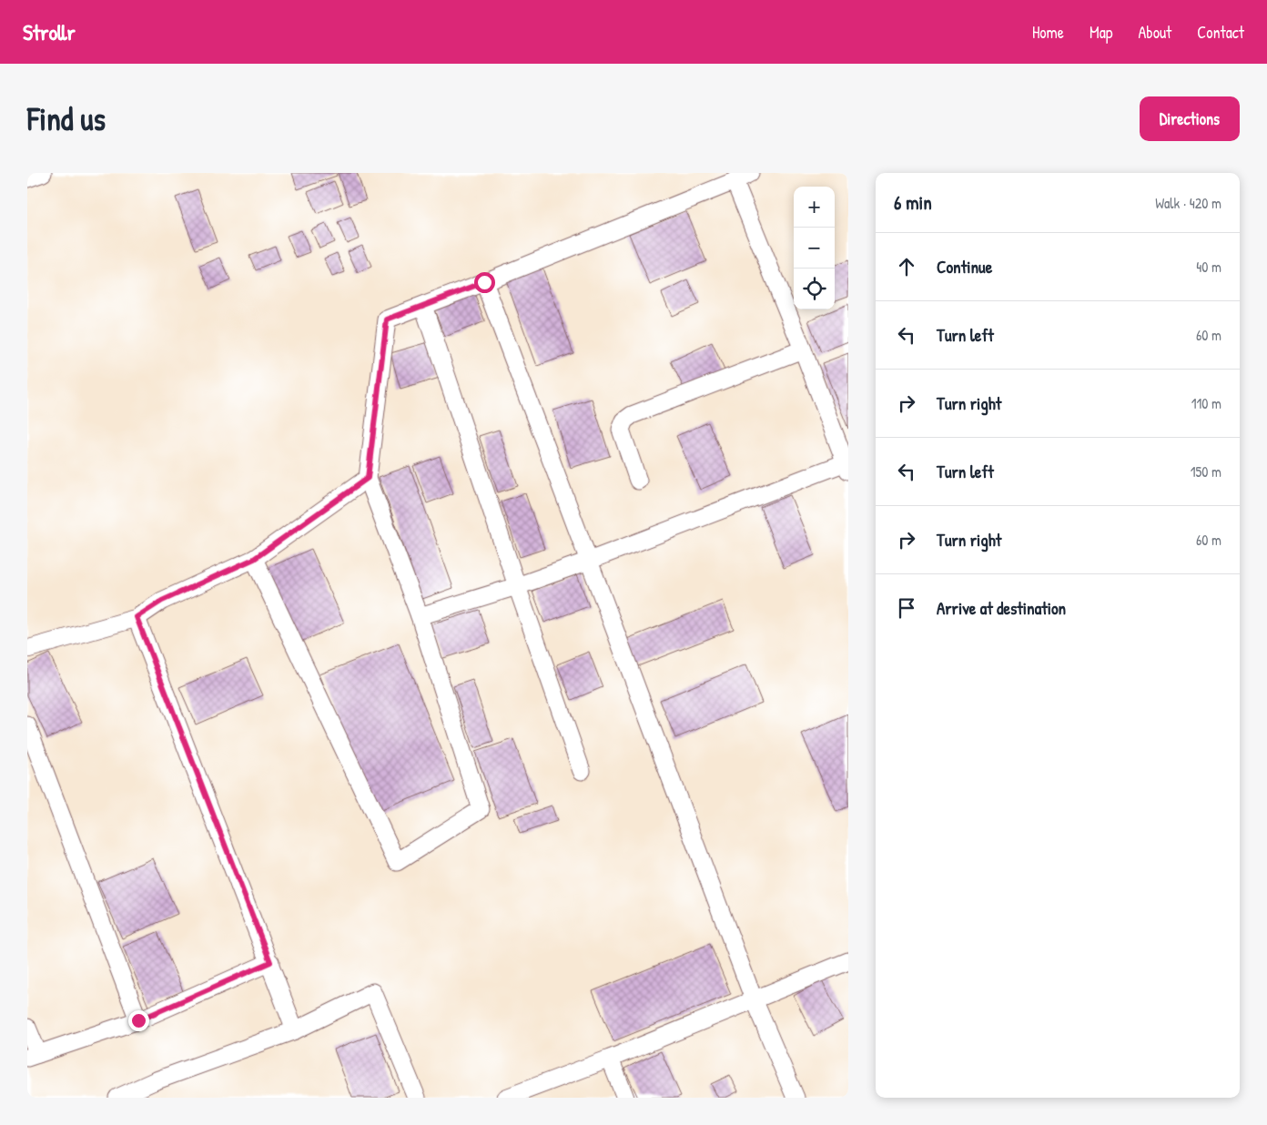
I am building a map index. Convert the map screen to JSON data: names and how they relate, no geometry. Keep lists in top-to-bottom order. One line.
{"page":{"header":"Strollr","nav":["Home","Map","About","Contact"],"buttons":"Directions","title":"Find us","heading":["6 min","Walk · 420 m"],"map_buttons":["+","−"],"list":[["Continue","40 m"],["Turn left","60 m"],["Turn right","110 m"],["Turn left","150 m"],["Turn right","60 m"],"Arrive at destination"]}}
